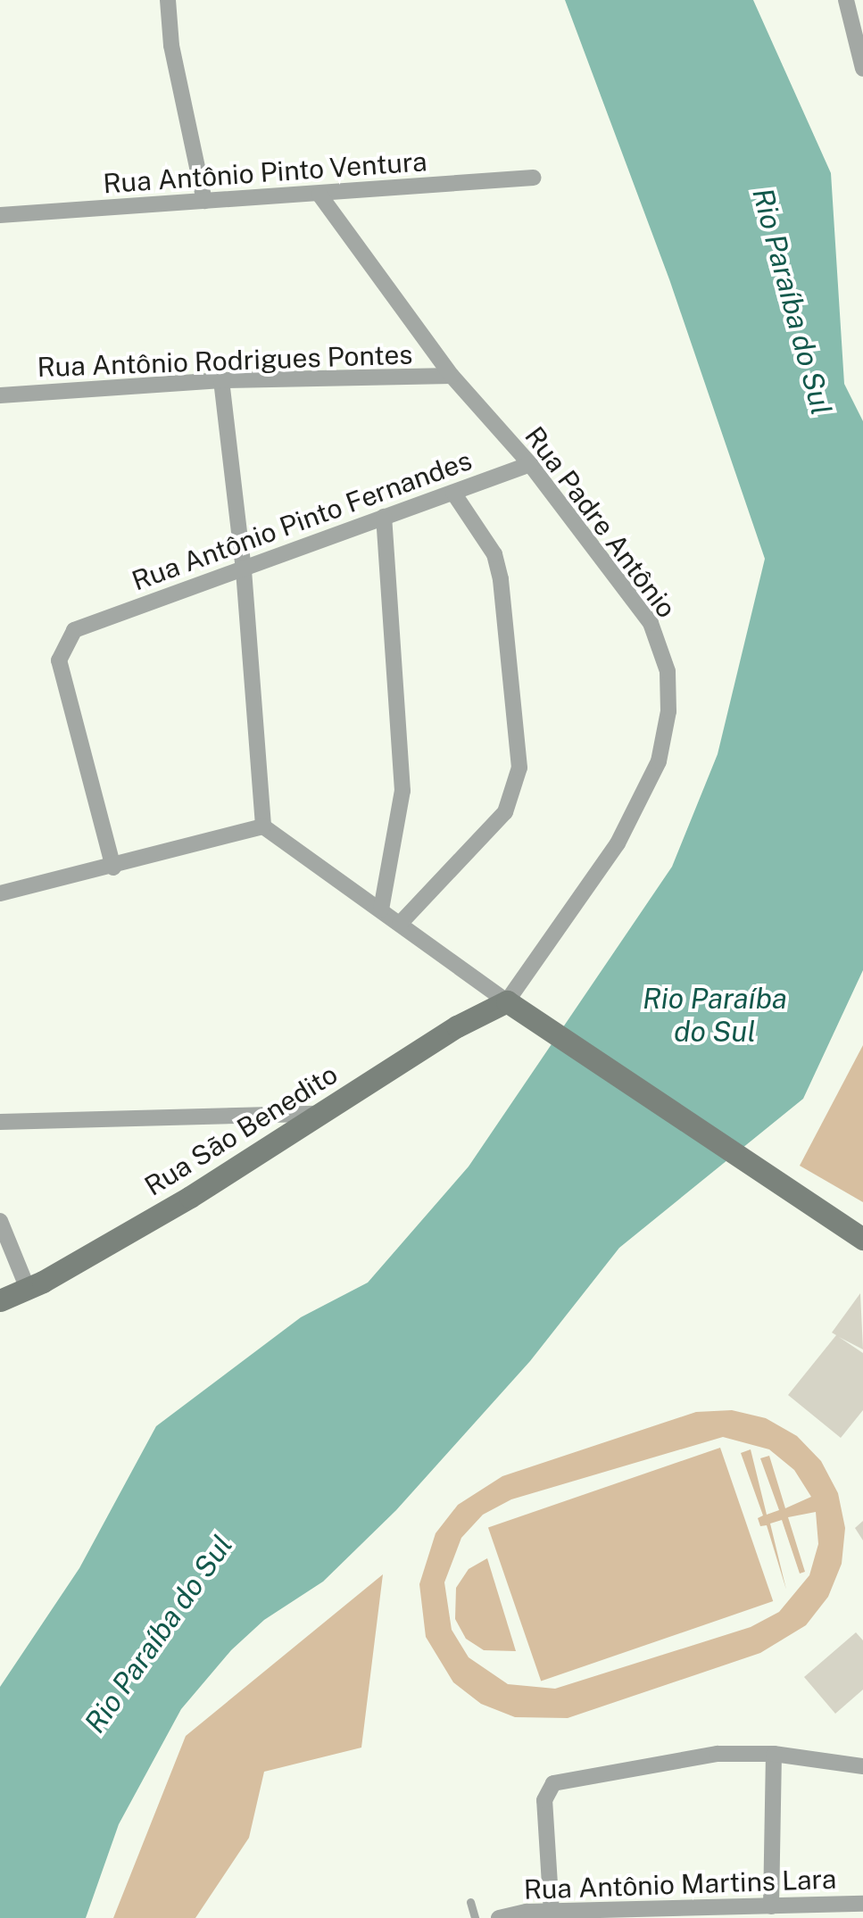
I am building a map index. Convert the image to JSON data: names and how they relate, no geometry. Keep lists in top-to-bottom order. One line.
{"streets":{"main road":["Rua São Benedito"],"street":["Rua Antônio Pinto Ventura","Rua Antônio Rodrigues Pontes","Rua Antônio Pinto Fernandes","Rua Padre Antônio","Rua Antônio Martins Lara"]},"crossings":[["Rua Antônio Pinto Ventura","Rua Padre Antônio"],["Rua Antônio Rodrigues Pontes","Rua Padre Antônio"],["Rua Antônio Pinto Fernandes","Rua Padre Antônio"],["Rua Padre Antônio","Rua São Benedito"]],"water":["Rio Paraíba do Sul"]}
